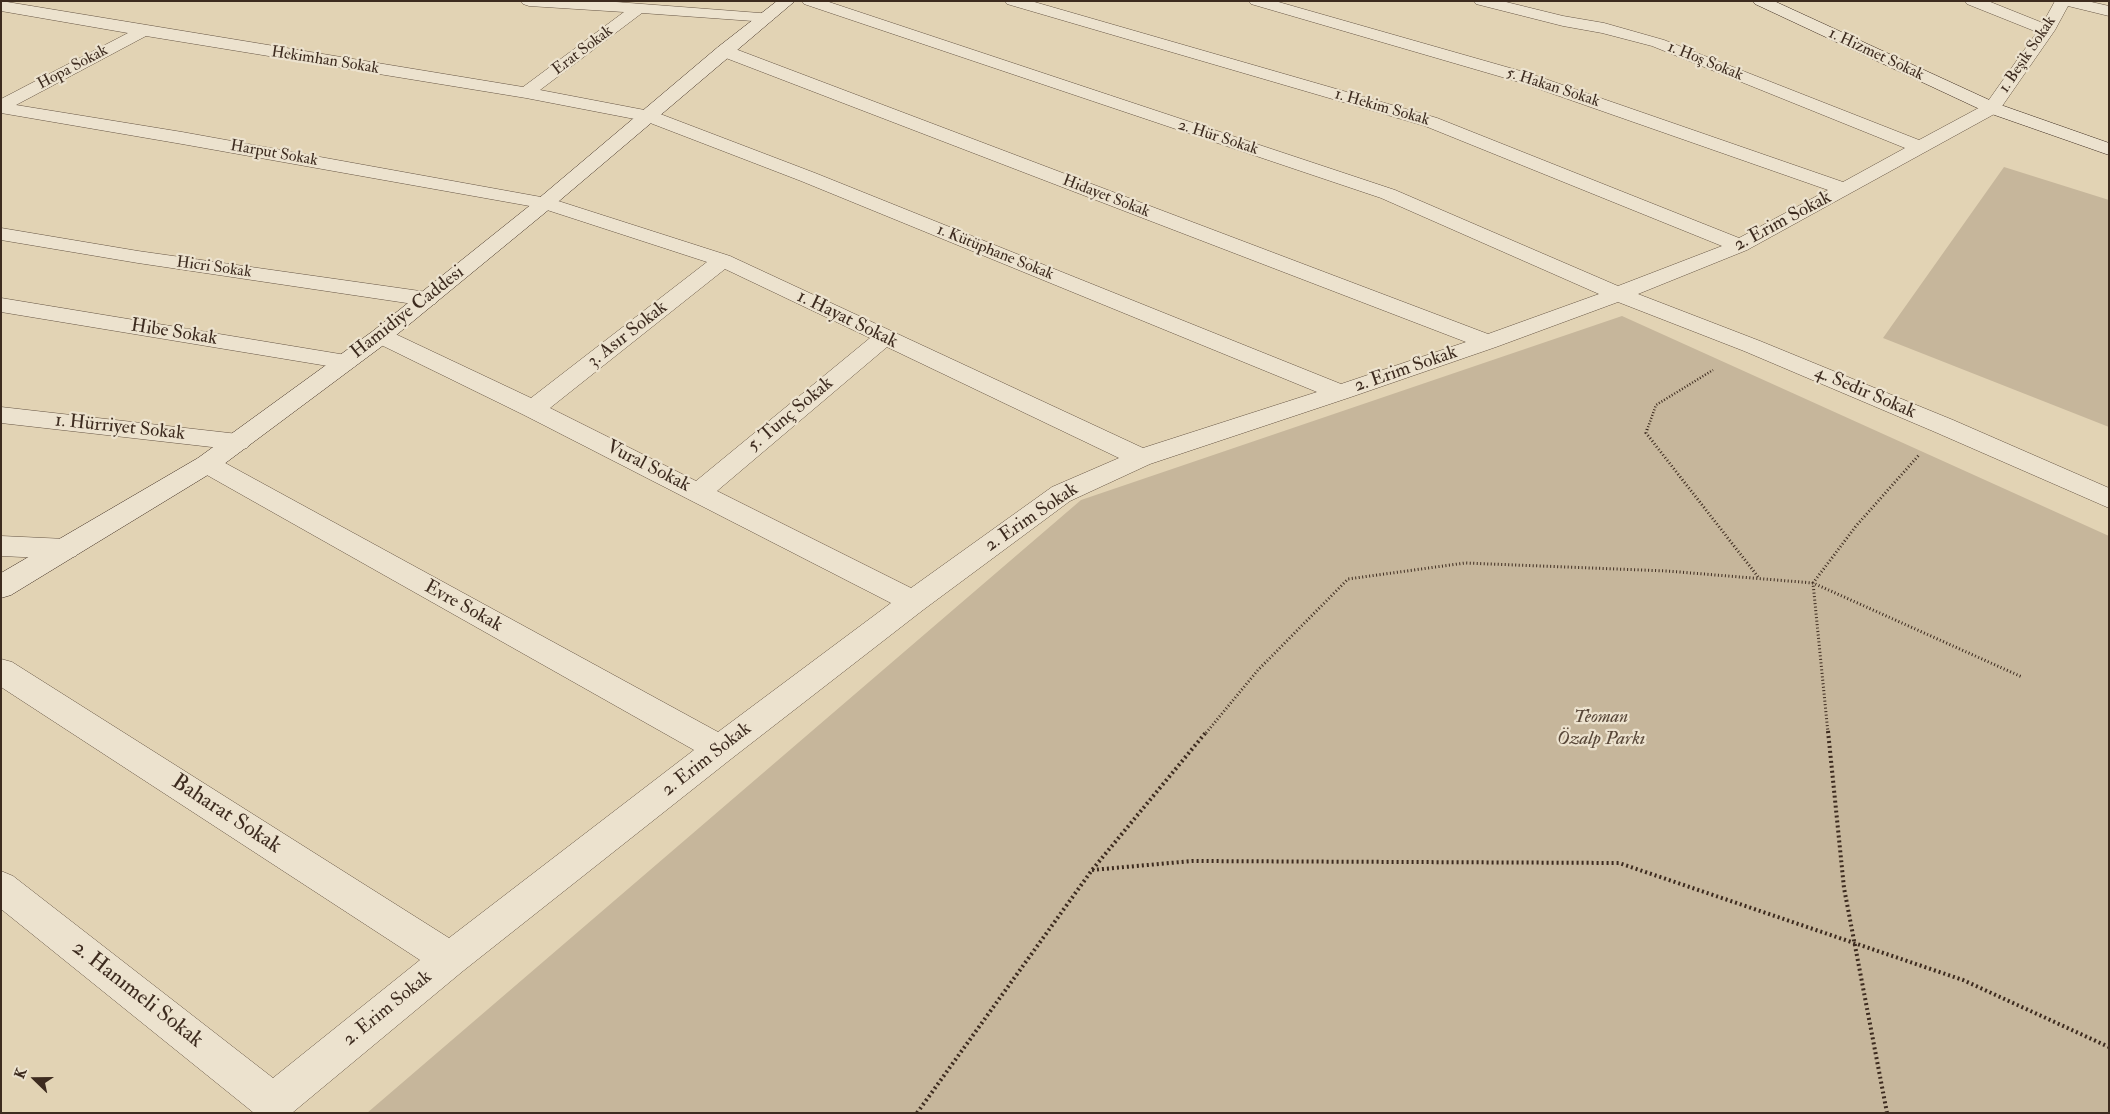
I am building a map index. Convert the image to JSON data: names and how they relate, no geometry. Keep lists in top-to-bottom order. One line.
{"streets":{"street":["Erat Sokak","1. Hizmet Sokak","1. Beşik Sokak","Hekimhan Sokak","1. Hoş Sokak","Hopa Sokak","5. Hakan Sokak","1. Hekim Sokak","2. Hür Sokak","Harput Sokak","Hidayet Sokak","2. Erim Sokak","1. Kütüphane Sokak","Hicri Sokak","Hamidiye Caddesi","1. Hayat Sokak","Hibe Sokak","3. Asır Sokak","4. Sedir Sokak","5. Tunç Sokak","1. Hürriyet Sokak","Vural Sokak","Evre Sokak","Baharat Sokak","2. Hanımeli Sokak"]},"crossings":[["Erat Sokak","Hekimhan Sokak"],["1. Hizmet Sokak","1. Beşik Sokak"],["1. Hizmet Sokak","2. Erim Sokak"],["1. Beşik Sokak","2. Erim Sokak"],["Hekimhan Sokak","Hopa Sokak"],["Hekimhan Sokak","1. Kütüphane Sokak"],["Hekimhan Sokak","Hamidiye Caddesi"],["1. Hoş Sokak","2. Erim Sokak"],["Hopa Sokak","Harput Sokak"],["5. Hakan Sokak","2. Erim Sokak"],["1. Hekim Sokak","2. Erim Sokak"],["2. Hür Sokak","2. Erim Sokak"],["2. Hür Sokak","4. Sedir Sokak"],["Harput Sokak","Hamidiye Caddesi"],["Harput Sokak","1. Hayat Sokak"],["Hidayet Sokak","2. Erim Sokak"],["Hidayet Sokak","Hamidiye Caddesi"],["2. Erim Sokak","1. Kütüphane Sokak"],["2. Erim Sokak","1. Hayat Sokak"],["2. Erim Sokak","4. Sedir Sokak"],["2. Erim Sokak","Vural Sokak"],["2. Erim Sokak","Evre Sokak"],["2. Erim Sokak","Baharat Sokak"],["2. Erim Sokak","2. Hanımeli Sokak"],["1. Kütüphane Sokak","Hamidiye Caddesi"],["Hicri Sokak","Hamidiye Caddesi"],["Hamidiye Caddesi","1. Hayat Sokak"],["Hamidiye Caddesi","Hibe Sokak"],["Hamidiye Caddesi","1. Hürriyet Sokak"],["Hamidiye Caddesi","Vural Sokak"],["Hamidiye Caddesi","Evre Sokak"],["1. Hayat Sokak","3. Asır Sokak"],["1. Hayat Sokak","5. Tunç Sokak"],["3. Asır Sokak","Vural Sokak"],["5. Tunç Sokak","Vural Sokak"]],"parks":["Teoman Özalp Parkı"],"north":"left"}
